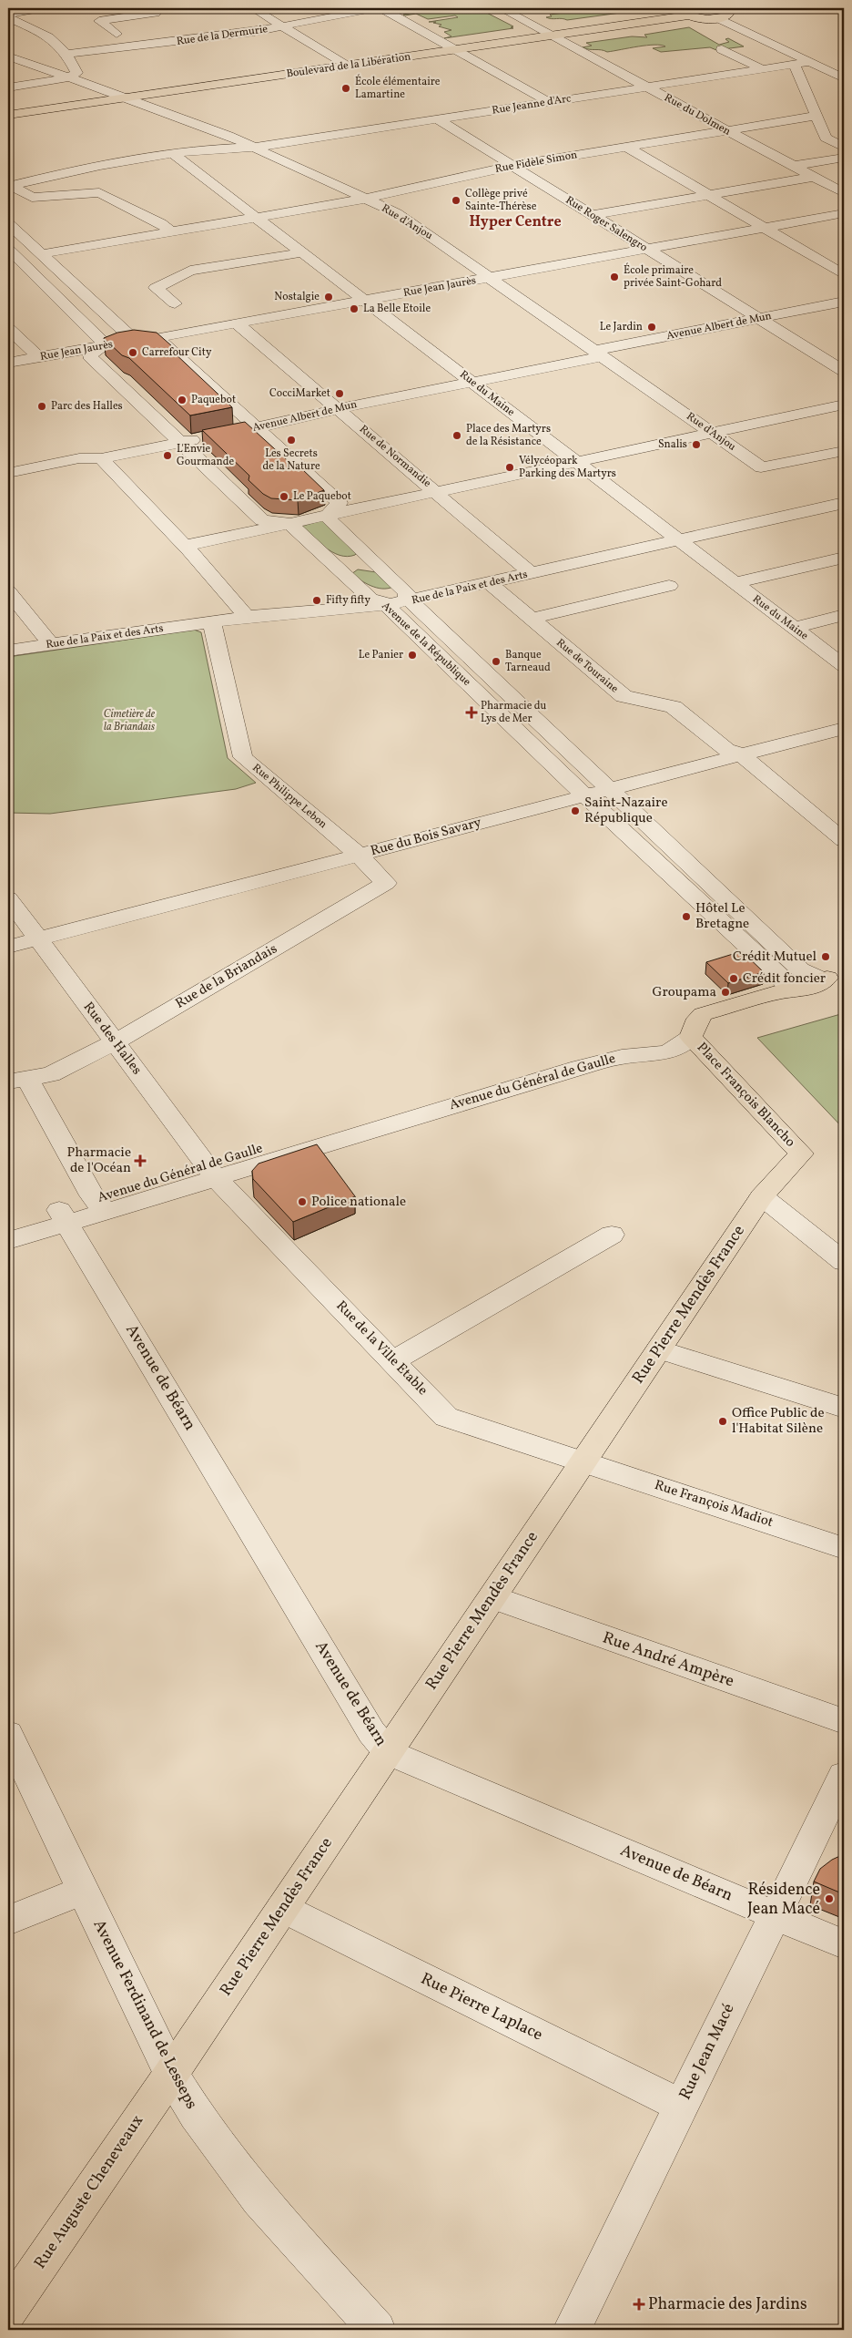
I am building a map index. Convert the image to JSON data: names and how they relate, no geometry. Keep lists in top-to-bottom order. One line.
{"streets":{"main road":["Boulevard de la Libération","Place François Blancho","Rue Pierre Mendès France","Rue Auguste Cheneveaux"],"street":["Rue de la Dermurie","Rue Jeanne d'Arc","Rue du Dolmen","Rue Fidèle Simon","Rue d'Anjou","Rue Roger Salengro","Rue Jean Jaurès","Avenue Albert de Mun","Rue du Maine","Rue de Normandie","Rue de la Paix et des Arts","Avenue de la République","Rue de Touraine","Rue Philippe Lebon","Rue du Bois Savary","Rue de la Briandais","Rue des Halles","Avenue du Général de Gaulle","Rue de la Ville Etable","Avenue de Béarn","Rue François Madiot","Rue André Ampère","Rue Pierre Laplace","Avenue Ferdinand de Lesseps","Rue Jean Macé"]},"crossings":[["Boulevard de la Libération","Rue du Dolmen"],["Boulevard de la Libération","Rue d'Anjou"],["Rue Jeanne d'Arc","Rue du Dolmen"],["Rue Jeanne d'Arc","Rue Fidèle Simon"],["Rue Jeanne d'Arc","Rue d'Anjou"],["Rue Jeanne d'Arc","Rue Roger Salengro"],["Rue Jeanne d'Arc","Rue du Maine"],["Rue du Dolmen","Rue Fidèle Simon"],["Rue Fidèle Simon","Rue d'Anjou"],["Rue Fidèle Simon","Rue Roger Salengro"],["Rue Fidèle Simon","Rue du Maine"],["Rue d'Anjou","Rue Jean Jaurès"],["Rue d'Anjou","Avenue Albert de Mun"],["Rue Roger Salengro","Rue Jean Jaurès"],["Rue Roger Salengro","Avenue Albert de Mun"],["Rue Jean Jaurès","Rue du Maine"],["Rue Jean Jaurès","Rue de Normandie"],["Avenue Albert de Mun","Rue du Maine"],["Avenue Albert de Mun","Rue de Normandie"],["Rue du Maine","Rue de la Paix et des Arts"],["Rue de Normandie","Rue de la Paix et des Arts"],["Rue de la Paix et des Arts","Avenue de la République"],["Rue de la Paix et des Arts","Rue de Touraine"],["Rue de la Paix et des Arts","Rue Philippe Lebon"],["Avenue de la République","Rue du Bois Savary"],["Rue de Touraine","Rue du Bois Savary"],["Rue Philippe Lebon","Rue du Bois Savary"],["Rue Philippe Lebon","Rue de la Briandais"],["Rue du Bois Savary","Rue de la Briandais"],["Rue du Bois Savary","Rue des Halles"],["Rue de la Briandais","Rue des Halles"],["Rue des Halles","Avenue du Général de Gaulle"],["Rue des Halles","Rue de la Ville Etable"],["Avenue du Général de Gaulle","Place François Blancho"],["Avenue du Général de Gaulle","Rue de la Ville Etable"],["Avenue du Général de Gaulle","Avenue de Béarn"],["Place François Blancho","Rue Pierre Mendès France"],["Rue Pierre Mendès France","Rue de la Ville Etable"],["Rue Pierre Mendès France","Avenue de Béarn"],["Rue Pierre Mendès France","Rue François Madiot"],["Rue Pierre Mendès France","Rue André Ampère"],["Rue Pierre Mendès France","Rue Pierre Laplace"],["Rue Pierre Mendès France","Avenue Ferdinand de Lesseps"],["Rue Pierre Mendès France","Rue Auguste Cheneveaux"],["Rue de la Ville Etable","Rue François Madiot"],["Avenue de Béarn","Rue Jean Macé"],["Rue Pierre Laplace","Rue Jean Macé"],["Avenue Ferdinand de Lesseps","Rue Auguste Cheneveaux"]],"districts":["Hyper Centre"],"parks":["Cimetière de la Briandais"],"places":{"other":["École élémentaire Lamartine","Collège privé Sainte-Thérèse","École primaire privée Saint-Gohard","Nostalgie","La Belle Etoile","Le Jardin","Carrefour City","CocciMarket","Paquebot","Parc des Halles","Place des Martyrs de la Résistance","Les Secrets de la Nature","Snalis","L'Envie Gourmande","Vélycéopark Parking des Martyrs","Le Paquebot","Fifty fifty","Le Panier","Banque Tarneaud","Saint-Nazaire République","Hôtel Le Bretagne","Crédit Mutuel","Crédit foncier","Groupama","Police nationale","Office Public de l'Habitat Silène","Résidence Jean Macé"],"health":["Pharmacie du Lys de Mer","Pharmacie de l'Océan","Pharmacie des Jardins"]}}
